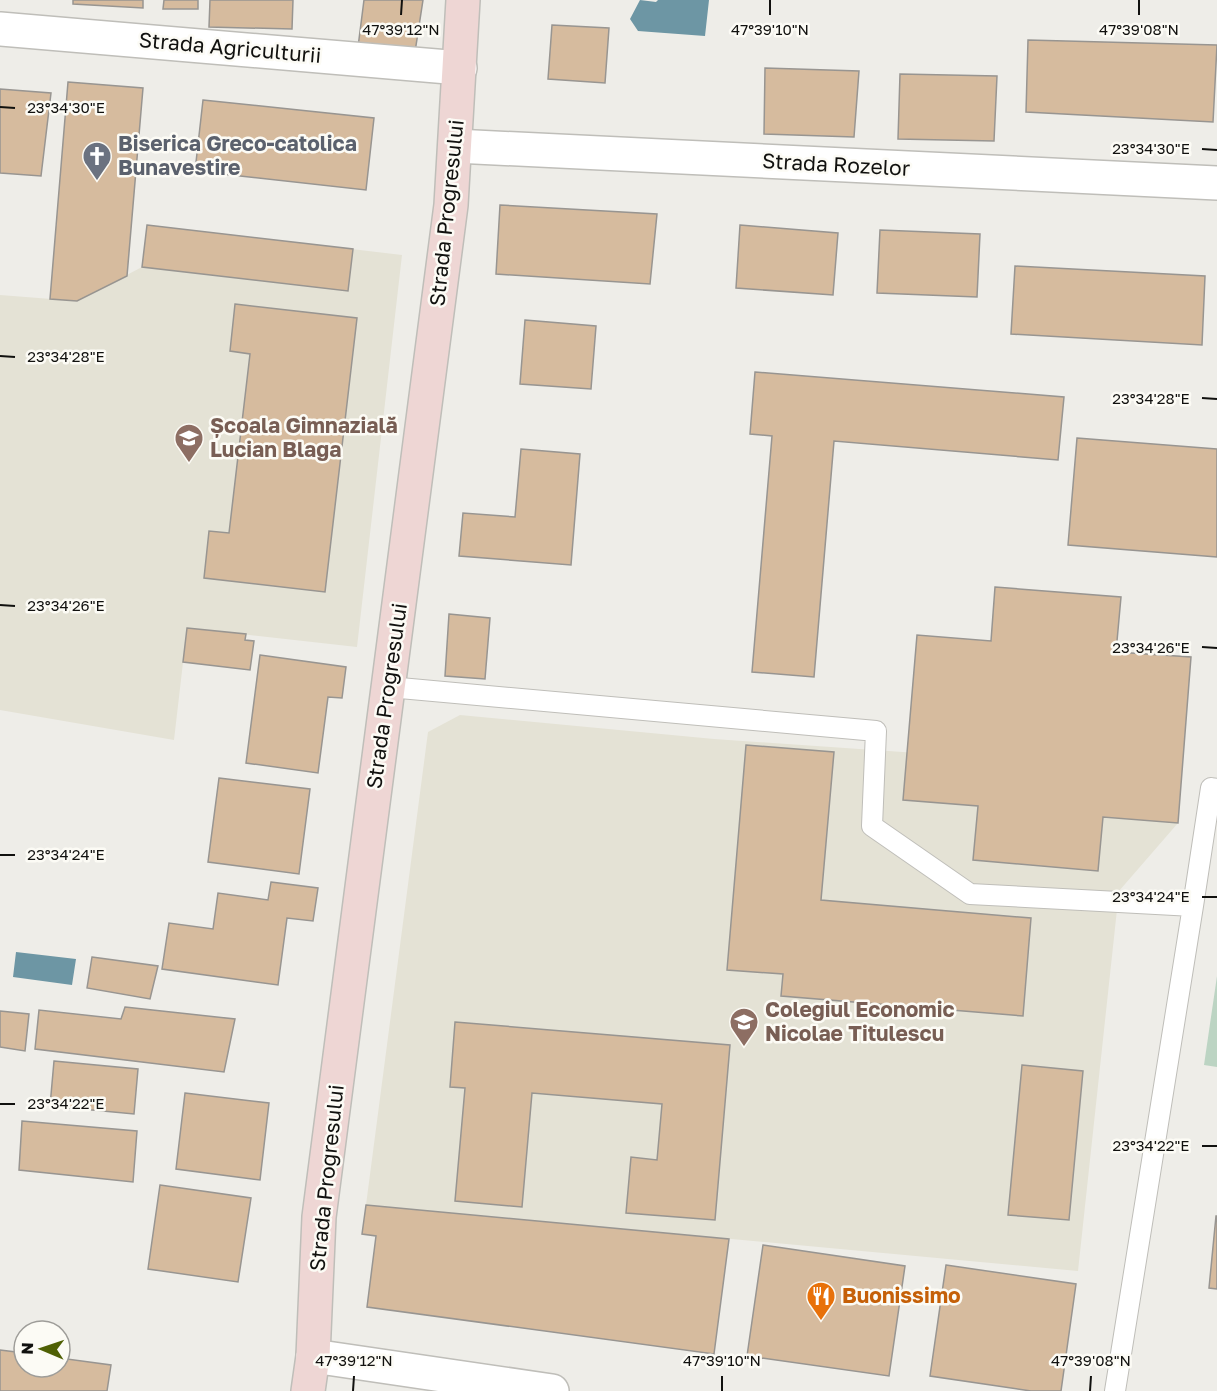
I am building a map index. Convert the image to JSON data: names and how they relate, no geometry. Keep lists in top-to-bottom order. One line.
{"streets":{"street":["Strada Agriculturii","Strada Rozelor","Strada Progresului"]},"crossings":[["Strada Agriculturii","Strada Progresului"],["Strada Rozelor","Strada Progresului"]],"places":{"church":["Biserica Greco-catolica Bunavestire"],"school or university":["Școala Gimnazială Lucian Blaga","Colegiul Economic Nicolae Titulescu"],"restaurant":["Buonissimo"]},"north":"left","coordinates":["47°39'12\"N","47°39'10\"N","47°39'08\"N","23°34'30\"E","23°34'28\"E","23°34'26\"E","23°34'24\"E","23°34'22\"E"]}
